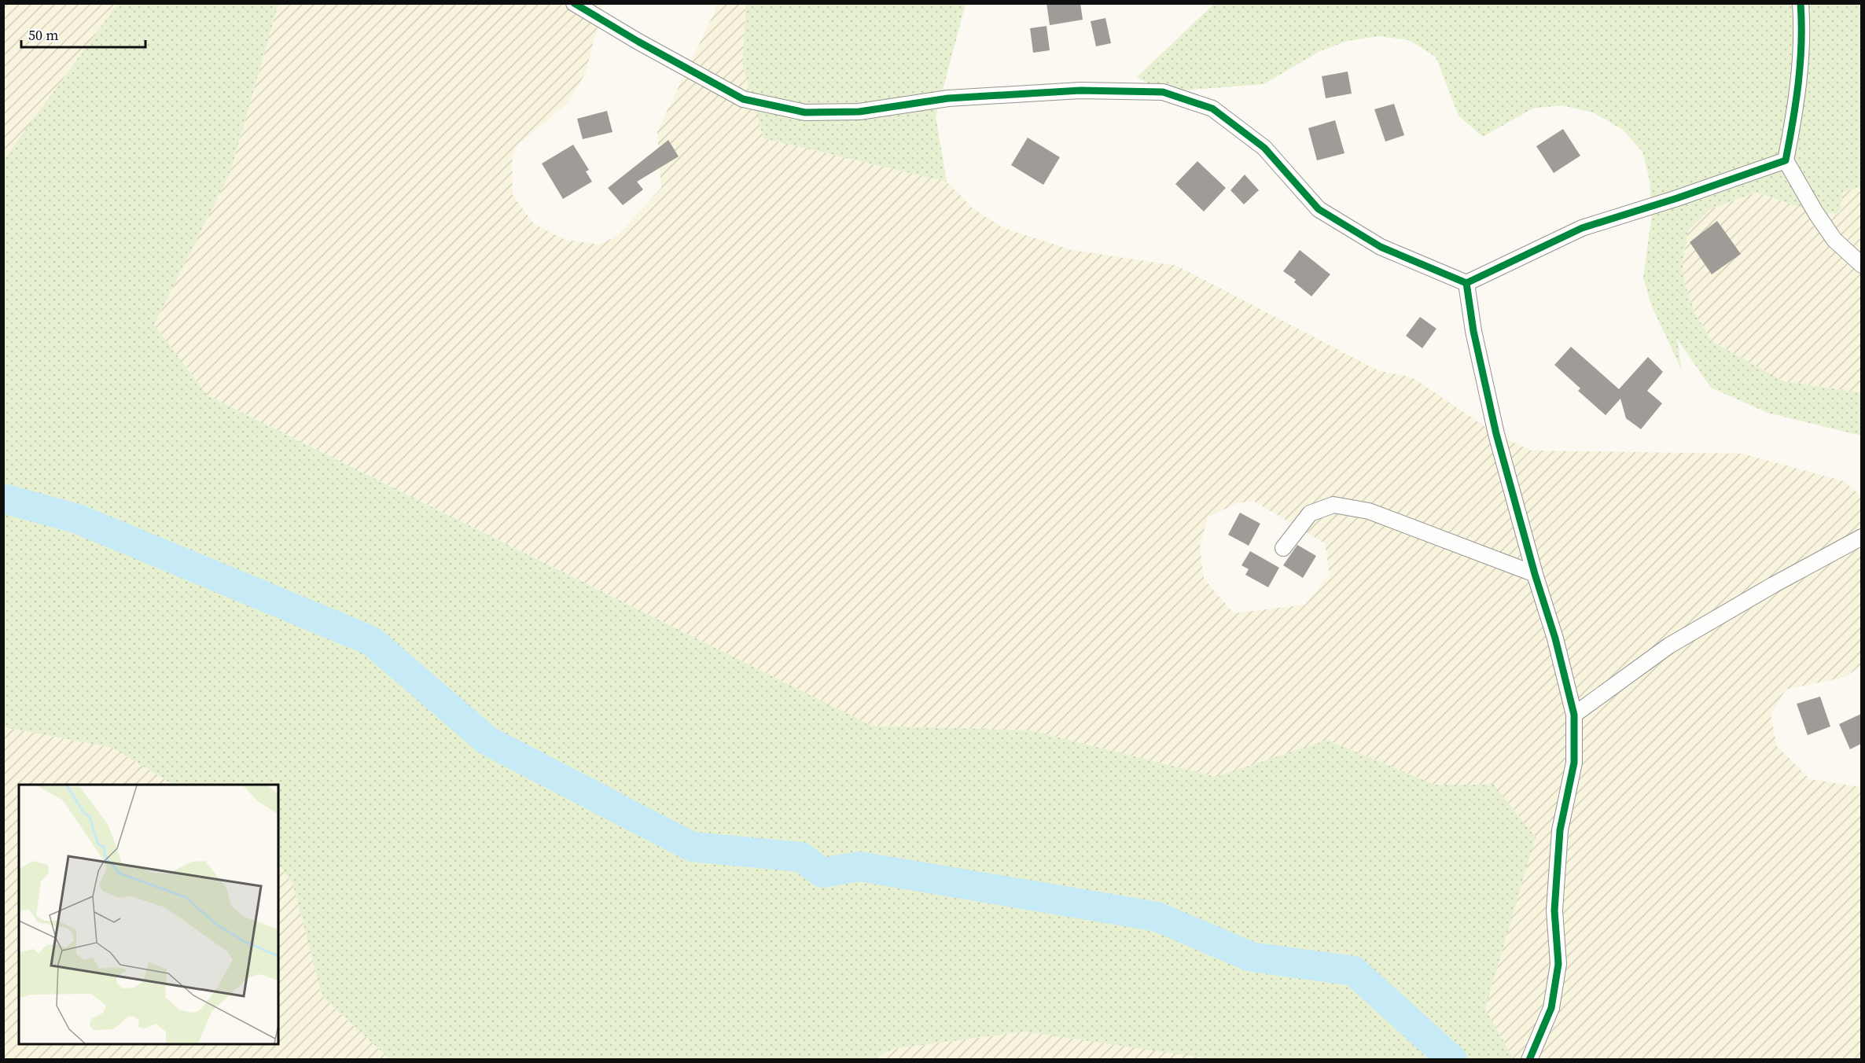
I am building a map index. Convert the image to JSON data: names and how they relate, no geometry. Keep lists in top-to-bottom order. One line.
{"scale_bar":"50 m"}
